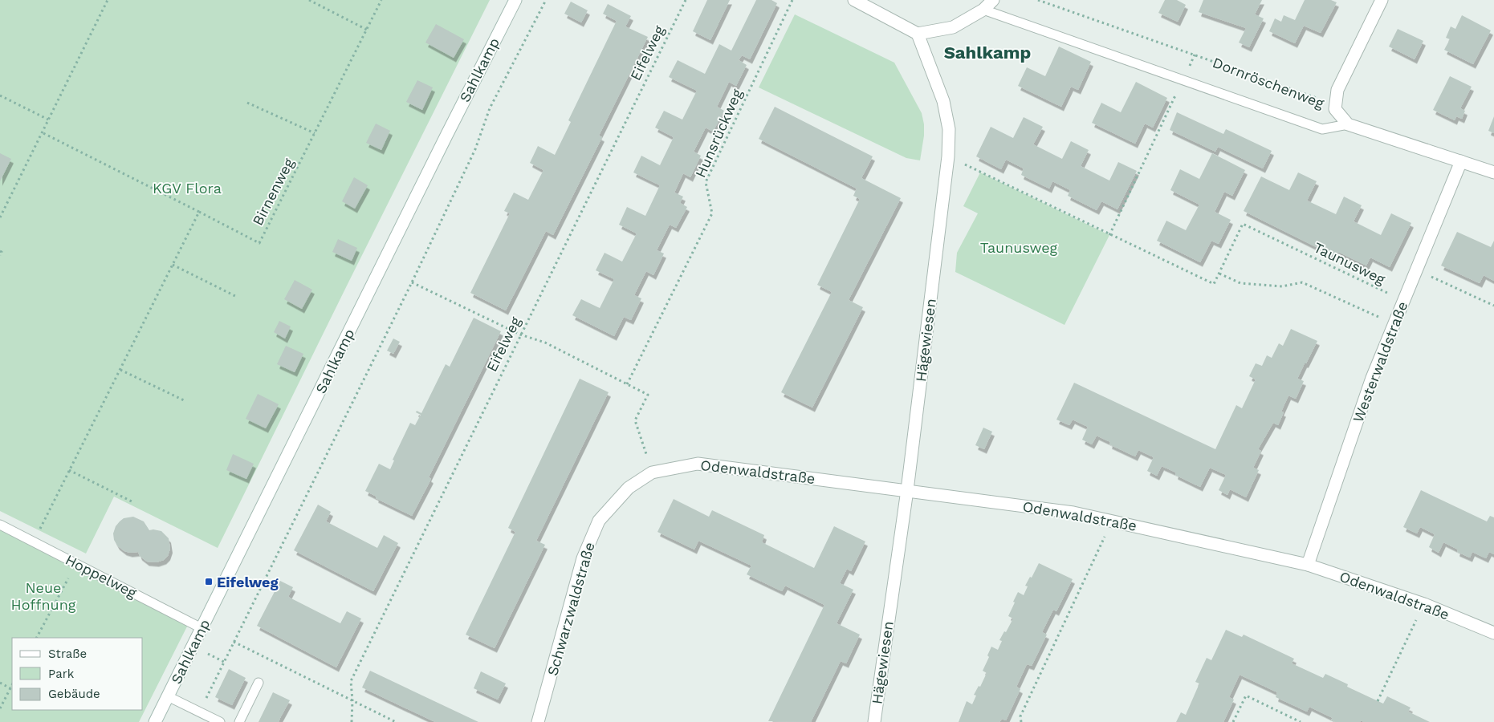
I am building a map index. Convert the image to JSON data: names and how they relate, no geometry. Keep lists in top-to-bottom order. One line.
{"streets":{"street":["Sahlkamp","Dornröschenweg","Hägewiesen","Westerwaldstraße","Odenwaldstraße","Schwarzwaldstraße"],"lane":["Hoppelweg"],"path":["Eifelweg","Hunsrückweg","Birnenweg","Taunusweg"]},"crossings":[["Sahlkamp","Hoppelweg"],["Taunusweg","Westerwaldstraße"],["Hägewiesen","Odenwaldstraße"],["Westerwaldstraße","Odenwaldstraße"],["Odenwaldstraße","Schwarzwaldstraße"]],"districts":["Sahlkamp"],"parks":["KGV Flora","Taunusweg","Neue Hoffnung"],"places":{"transit":["Eifelweg"]},"legend":["Straße","Park","Gebäude"]}
